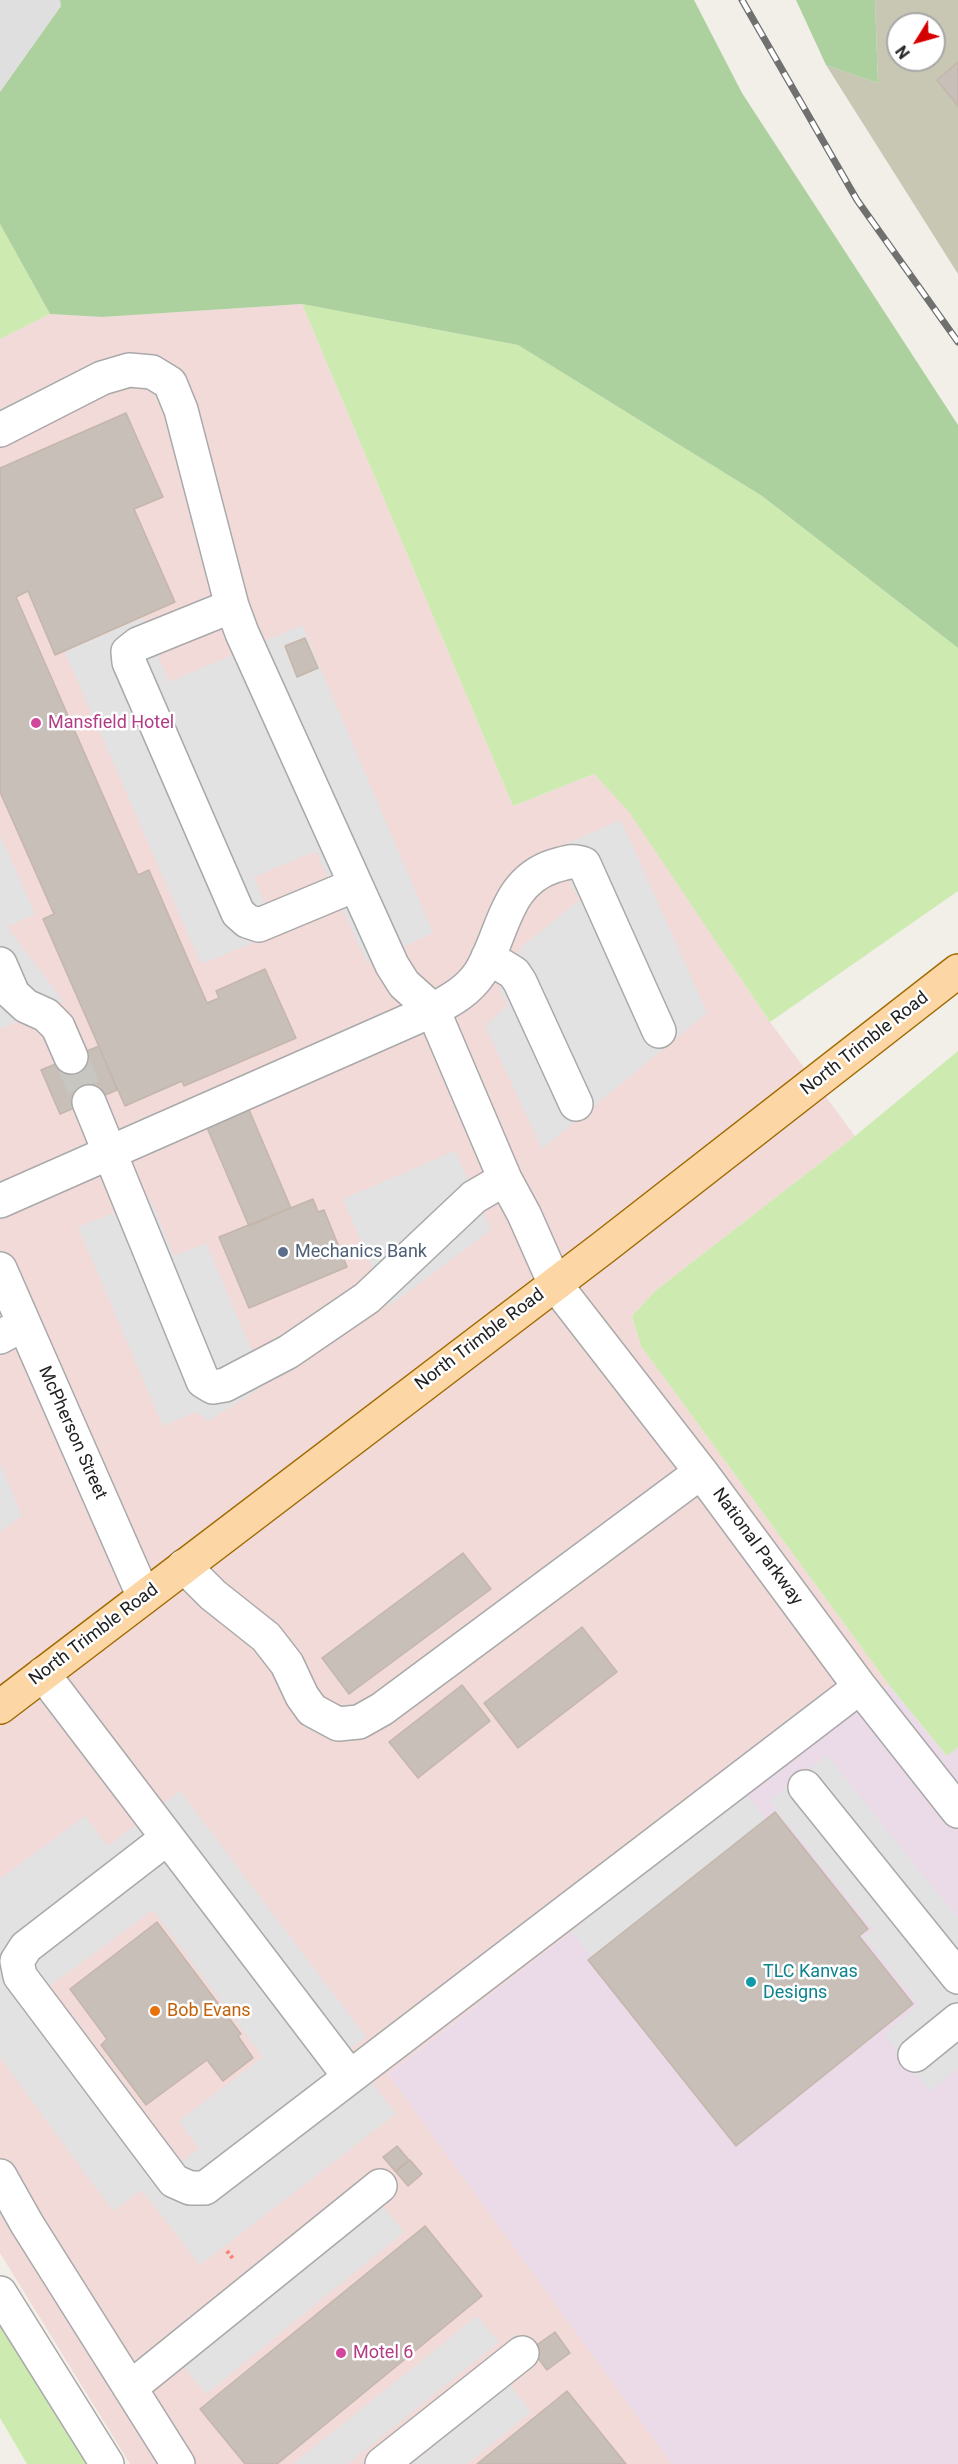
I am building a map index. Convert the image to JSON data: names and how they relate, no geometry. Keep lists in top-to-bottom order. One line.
{"streets":{"main road":["North Trimble Road"],"street":["McPherson Street","National Parkway"]},"crossings":[["North Trimble Road","McPherson Street"],["North Trimble Road","National Parkway"]],"places":["Mansfield Hotel","Mechanics Bank","TLC Kanvas Designs","Bob Evans","Motel 6"],"north":"bottom left"}
